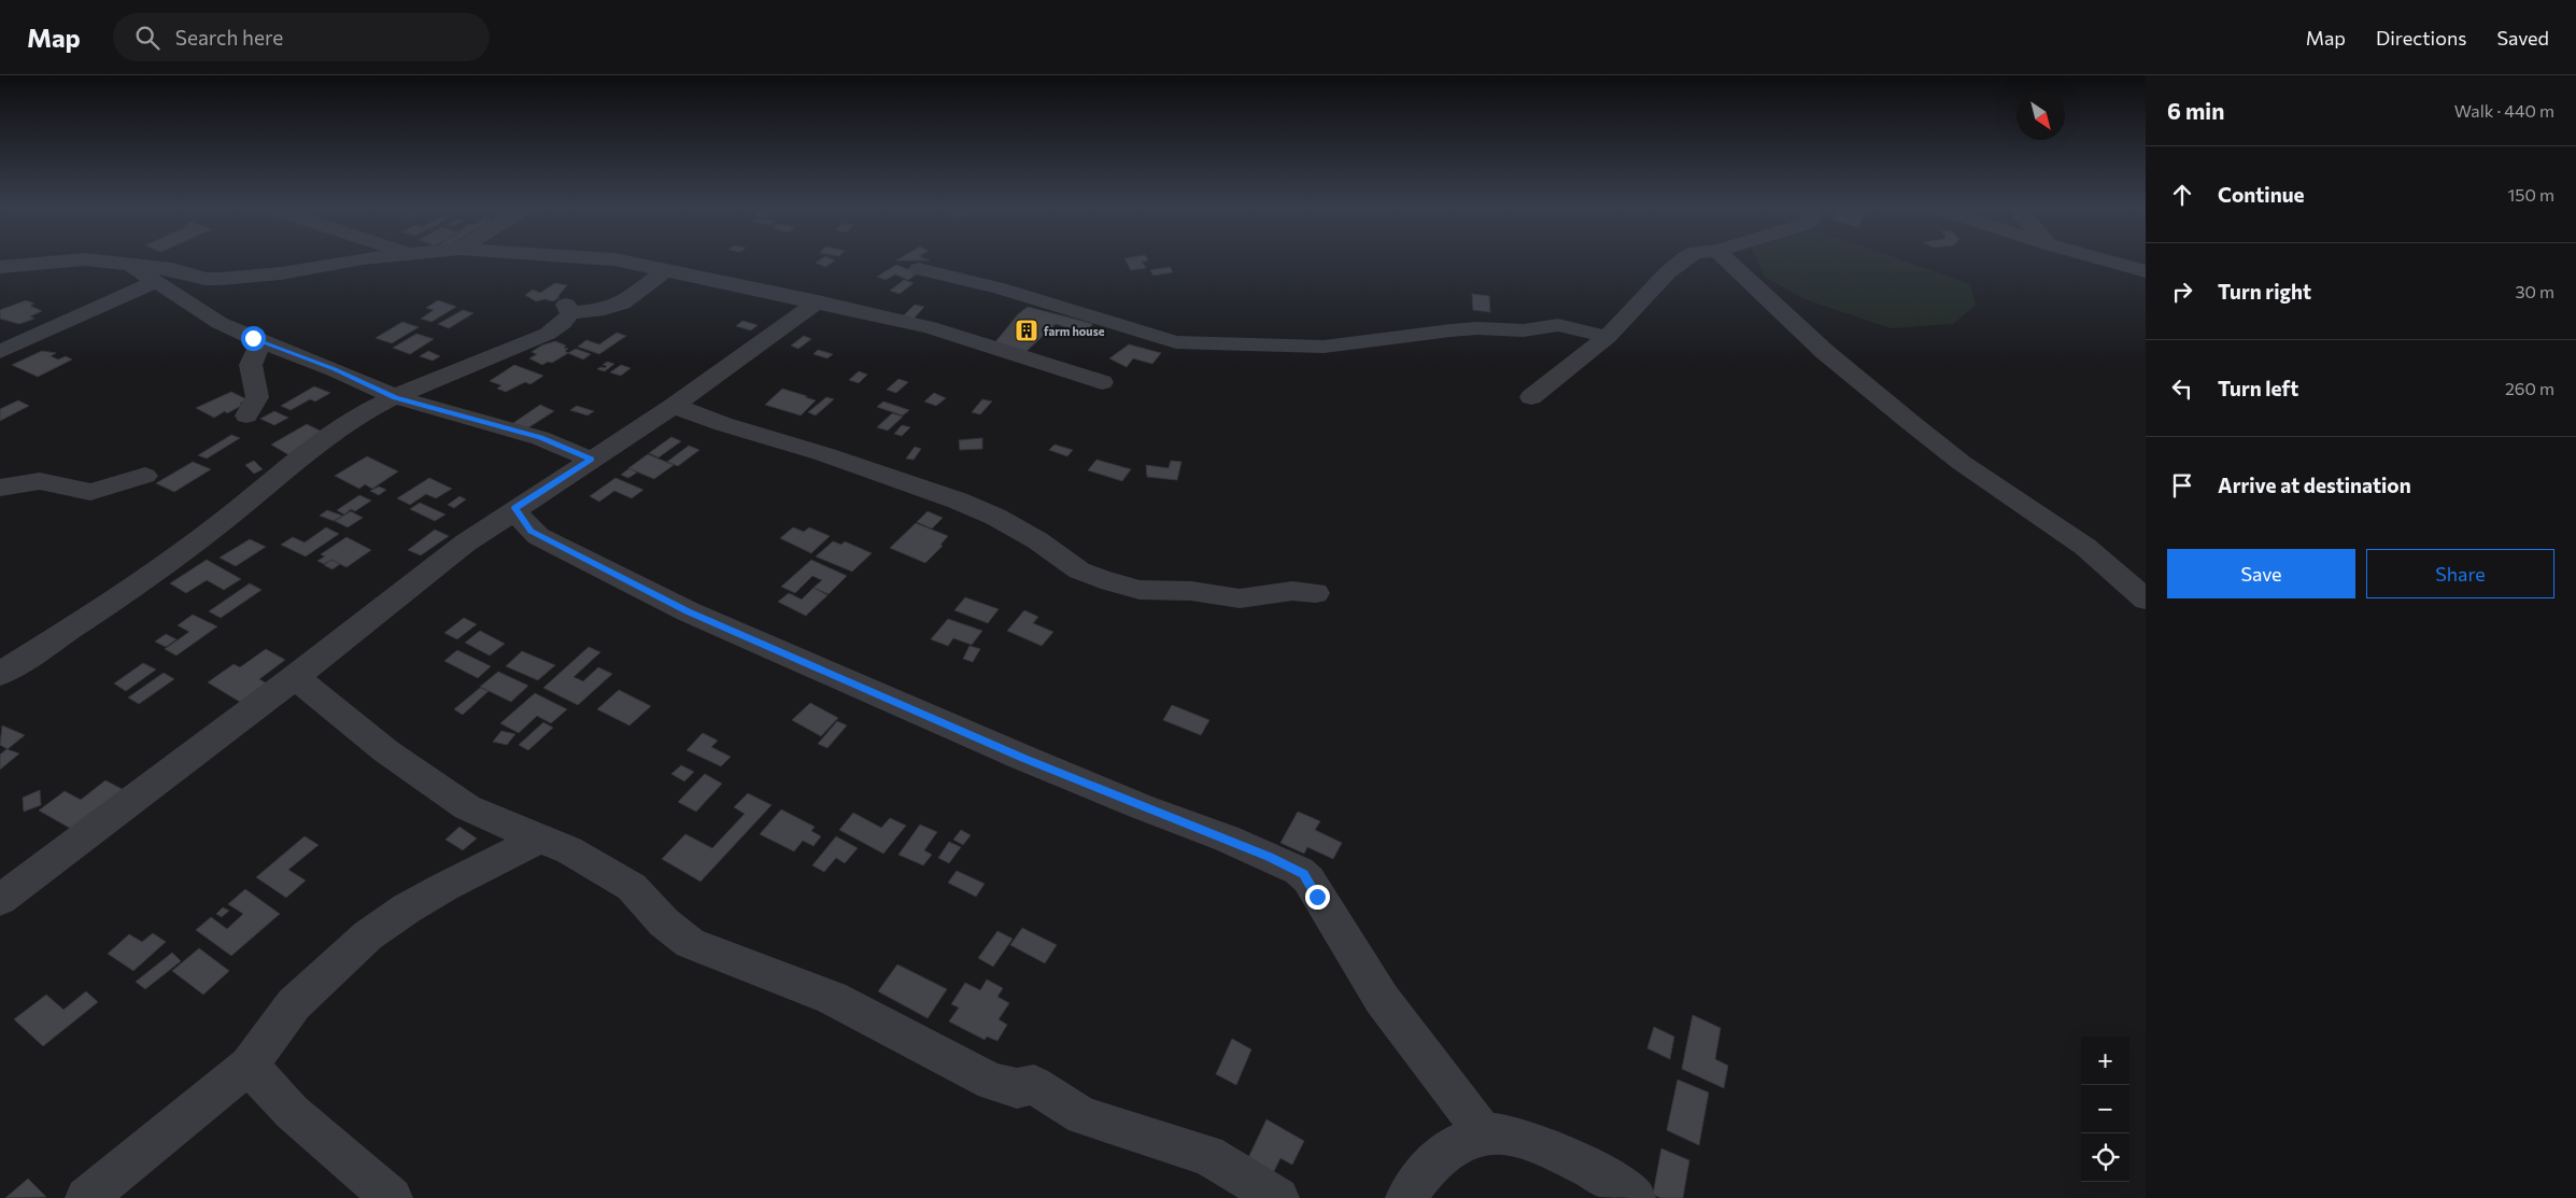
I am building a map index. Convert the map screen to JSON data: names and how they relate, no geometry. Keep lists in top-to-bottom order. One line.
{"places":{"building":["farm house"]},"north":"bottom right","page":{"header":"Map","search":"Search here","nav":["Map","Directions","Saved"],"heading":["6 min","Walk · 440 m"],"list":[["Continue","150 m"],["Turn right","30 m"],["Turn left","260 m"],"Arrive at destination"],"buttons":["Save","Share"],"map_buttons":["+","−"]}}
